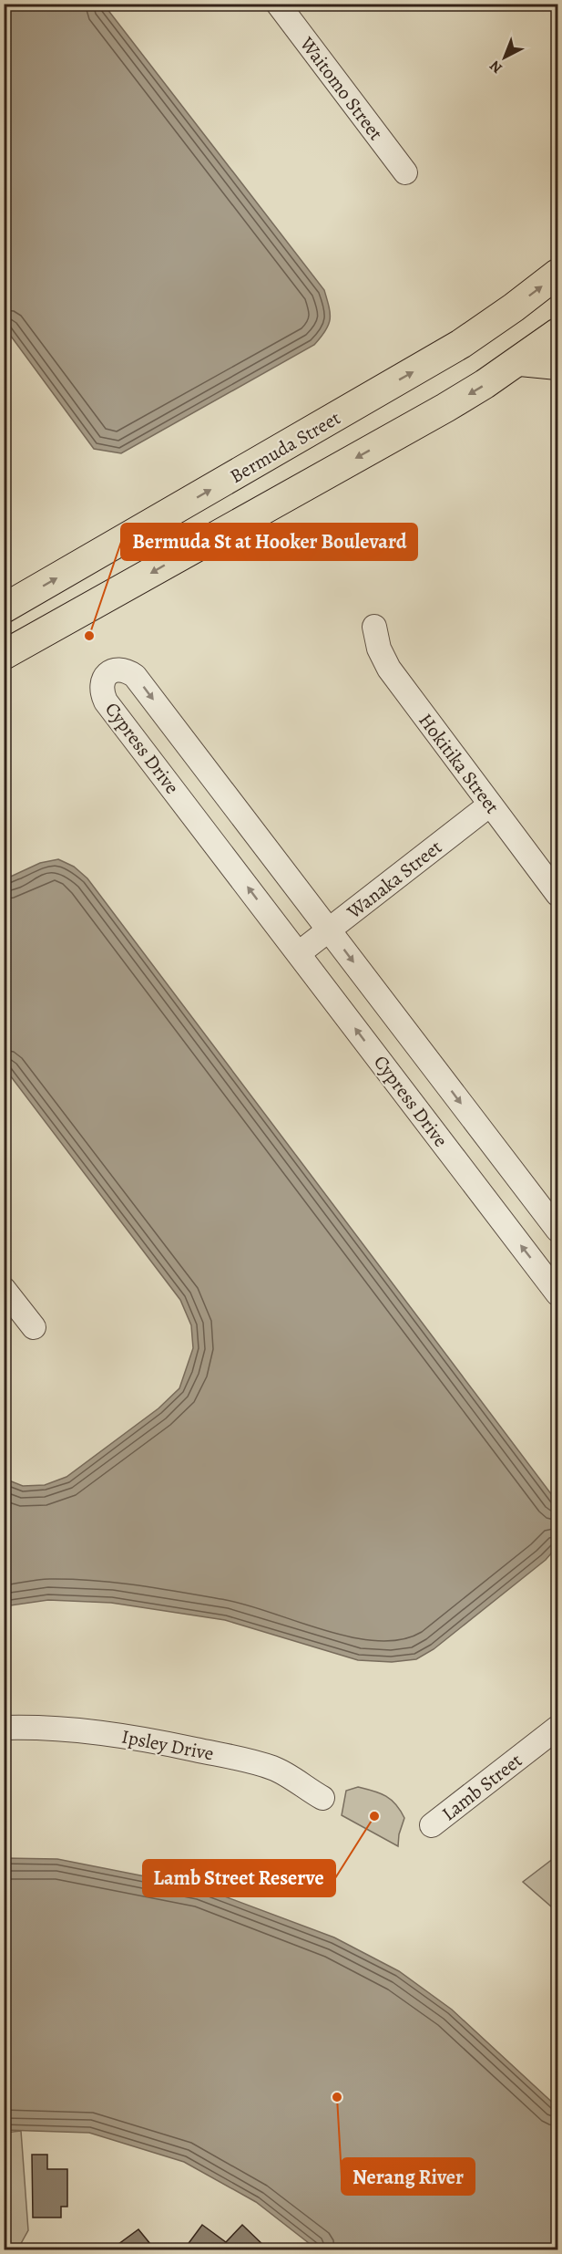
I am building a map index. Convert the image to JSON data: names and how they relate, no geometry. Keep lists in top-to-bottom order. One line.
{"streets":{"main road":["Bermuda Street"],"street":["Waitomo Street","Cypress Drive","Hokitika Street","Wanaka Street","Ipsley Drive","Lamb Street"]},"crossings":[["Cypress Drive","Wanaka Street"],["Hokitika Street","Wanaka Street"]],"places":["Bermuda St at Hooker Boulevard","Lamb Street Reserve","Nerang River"],"north":"bottom left"}
